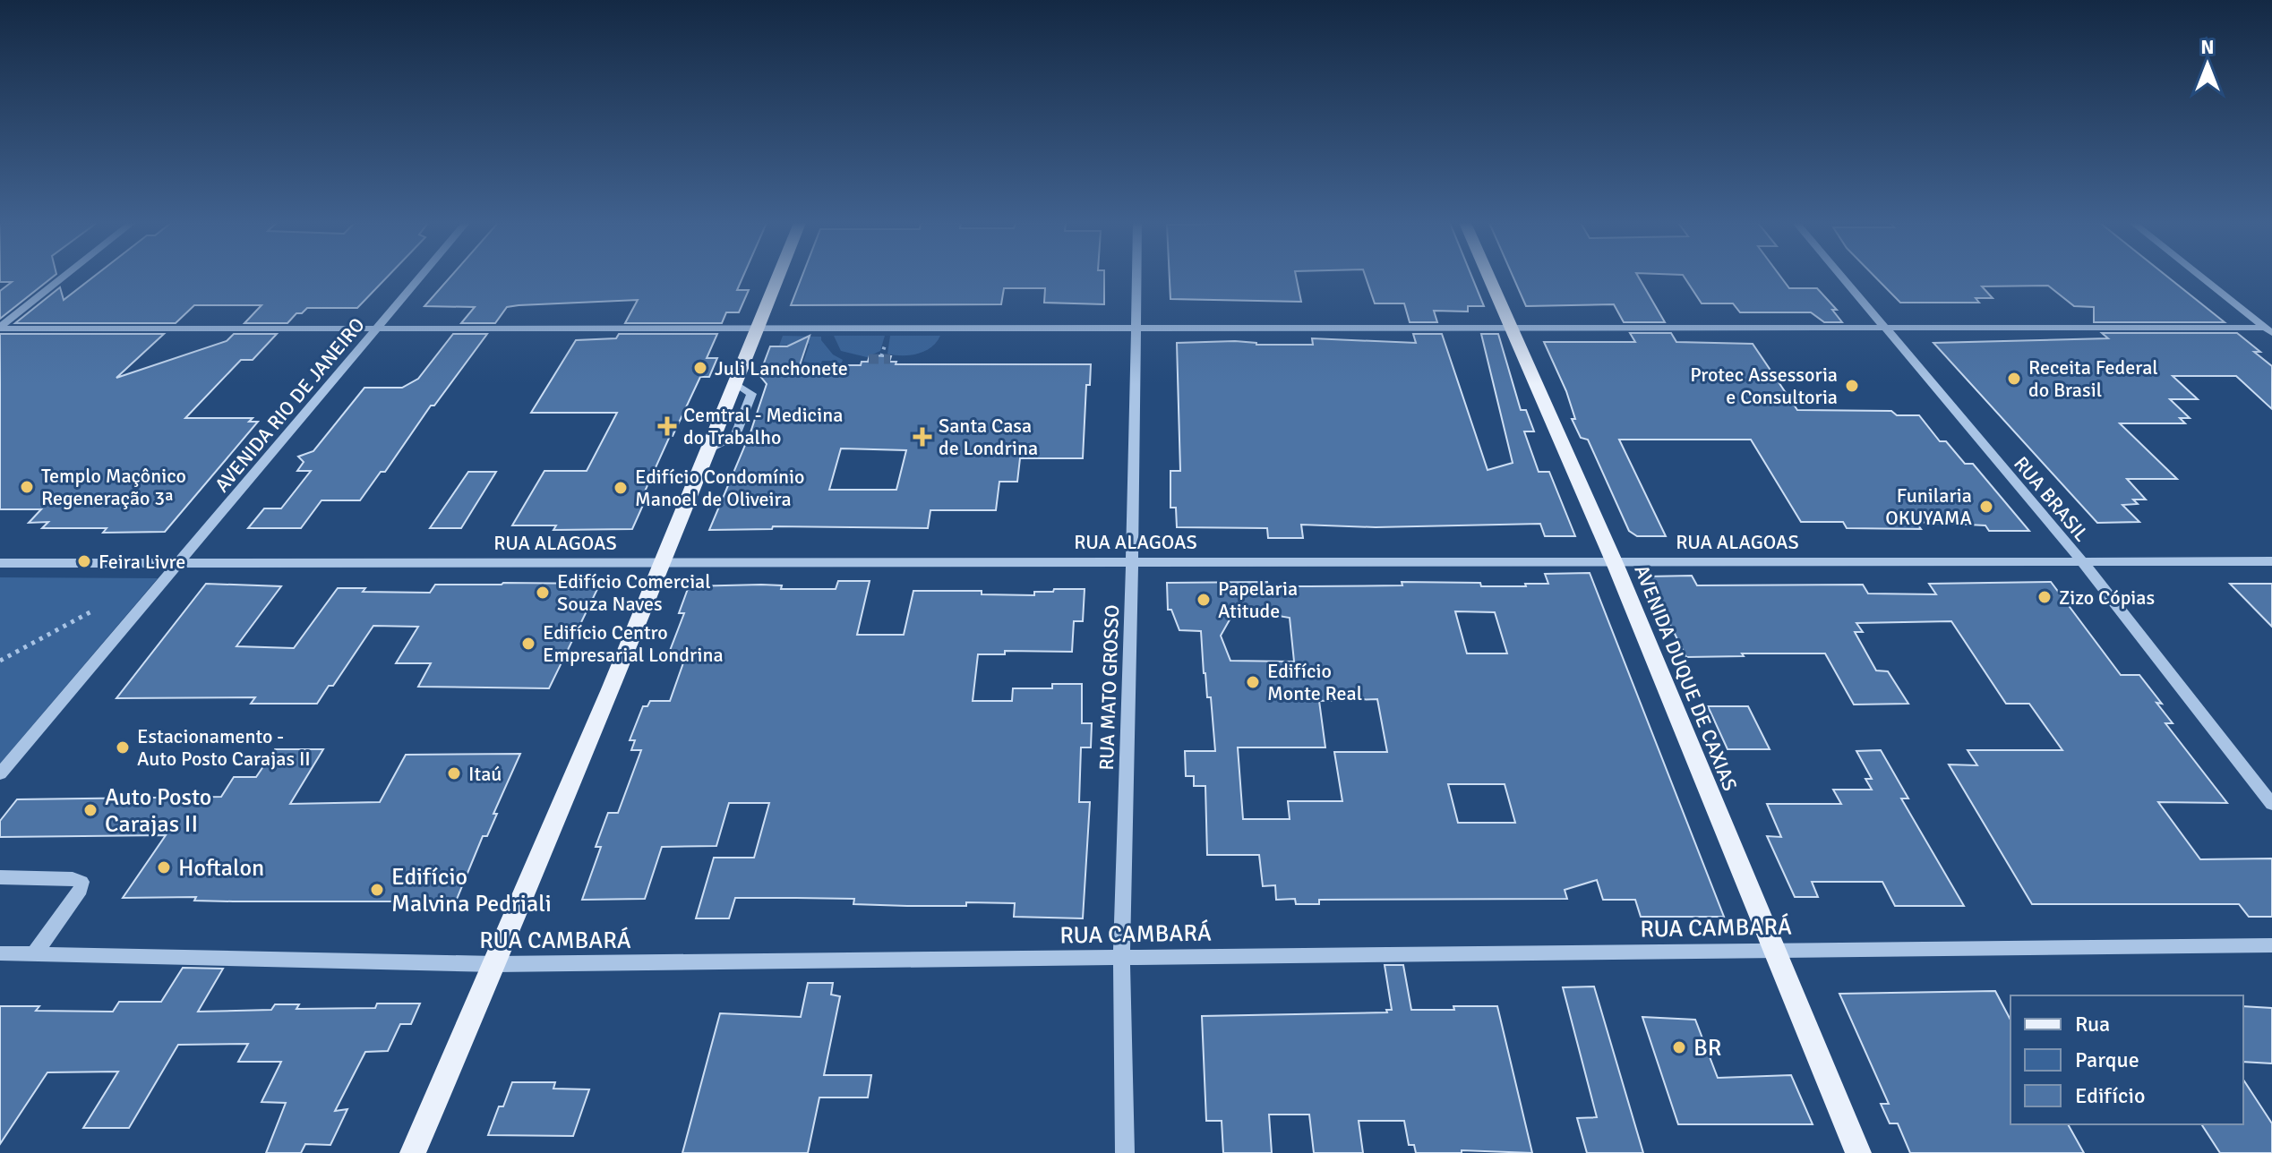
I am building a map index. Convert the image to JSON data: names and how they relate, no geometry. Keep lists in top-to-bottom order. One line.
{"streets":{"main road":["AVENIDA DUQUE DE CAXIAS"],"street":["AVENIDA RIO DE JANEIRO","RUA BRASIL","RUA ALAGOAS","RUA MATO GROSSO","RUA CAMBARÁ"]},"crossings":[["AVENIDA RIO DE JANEIRO","RUA ALAGOAS"],["RUA BRASIL","RUA ALAGOAS"],["RUA ALAGOAS","AVENIDA DUQUE DE CAXIAS"],["RUA ALAGOAS","RUA MATO GROSSO"],["AVENIDA DUQUE DE CAXIAS","RUA CAMBARÁ"],["RUA MATO GROSSO","RUA CAMBARÁ"]],"places":{"other":["Juli Lanchonete","Receita Federal do Brasil","Protec Assessoria e Consultoria","Templo Maçônico Regeneração 3ª","Edifício Condomínio Manoel de Oliveira","Funilaria OKUYAMA","Feira Livre","Edifício Comercial Souza Naves","Zizo Cópias","Papelaria Atitude","Edifício Centro Empresarial Londrina","Edifício Monte Real","Estacionamento - Auto Posto Carajas II","Itaú","Auto Posto Carajas II","Hoftalon","Edifício Malvina Pedriali","BR"],"health":["Cemtral - Medicina do Trabalho","Santa Casa de Londrina"]},"legend":["Rua","Parque","Edifício"],"north":"top"}
